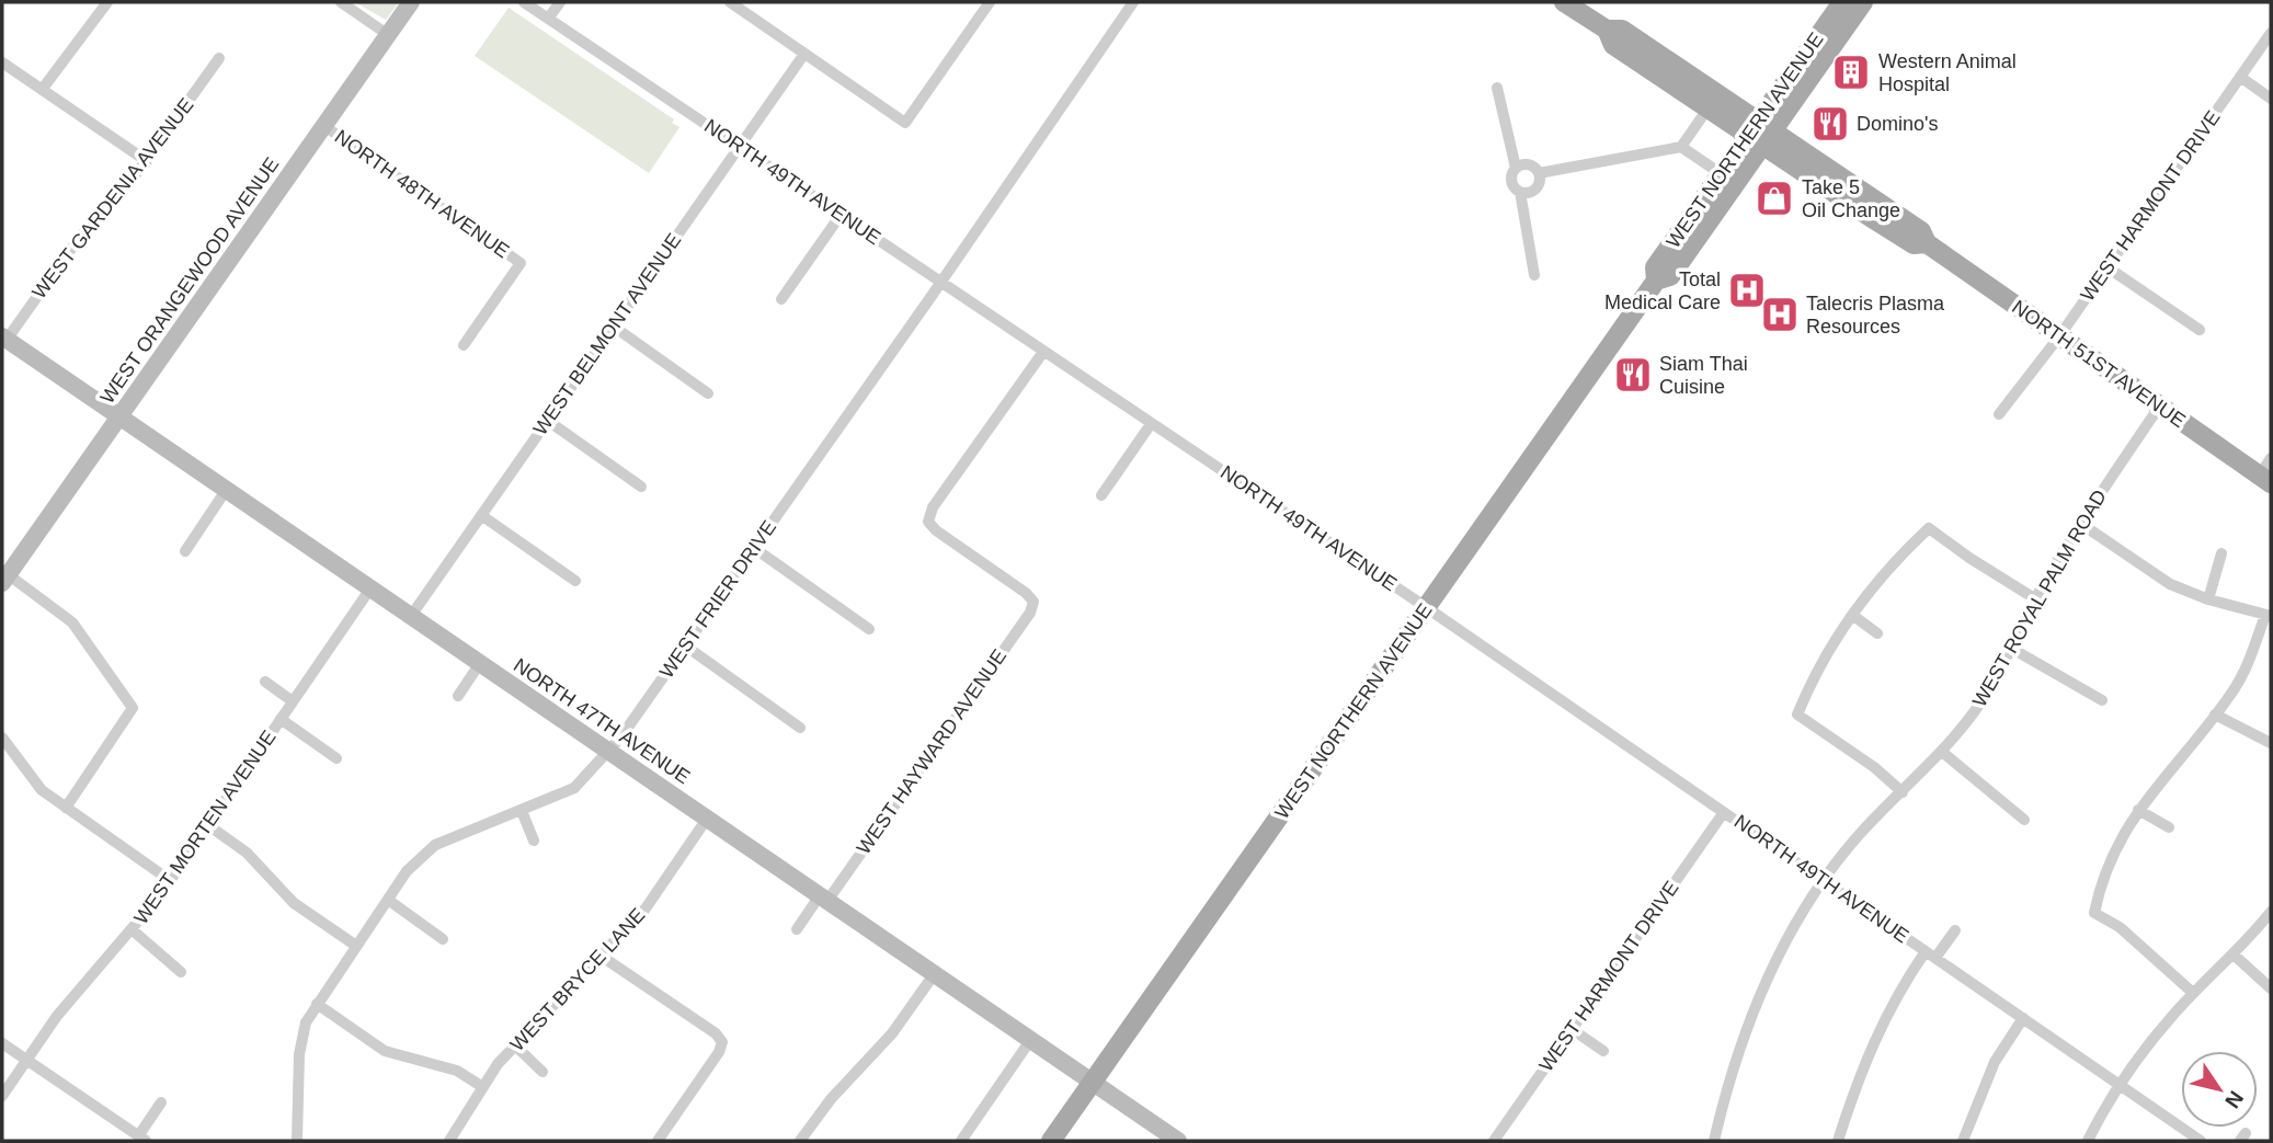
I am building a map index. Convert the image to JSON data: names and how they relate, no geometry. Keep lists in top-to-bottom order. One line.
{"streets":{"main road":["WEST NORTHERN AVENUE","NORTH 51ST AVENUE"],"street":["NORTH 49TH AVENUE","NORTH 48TH AVENUE","WEST GARDENIA AVENUE","WEST HARMONT DRIVE","WEST ORANGEWOOD AVENUE","WEST BELMONT AVENUE","WEST ROYAL PALM ROAD","WEST FRIER DRIVE","NORTH 47TH AVENUE","WEST HAYWARD AVENUE","WEST MORTEN AVENUE","WEST BRYCE LANE"]},"crossings":[["WEST NORTHERN AVENUE","NORTH 49TH AVENUE"],["WEST NORTHERN AVENUE","NORTH 51ST AVENUE"],["WEST NORTHERN AVENUE","NORTH 47TH AVENUE"],["NORTH 49TH AVENUE","WEST HARMONT DRIVE"],["NORTH 49TH AVENUE","WEST BELMONT AVENUE"],["NORTH 49TH AVENUE","WEST ROYAL PALM ROAD"],["NORTH 49TH AVENUE","WEST FRIER DRIVE"],["NORTH 49TH AVENUE","WEST HAYWARD AVENUE"],["NORTH 48TH AVENUE","WEST ORANGEWOOD AVENUE"],["WEST GARDENIA AVENUE","NORTH 47TH AVENUE"],["WEST HARMONT DRIVE","NORTH 51ST AVENUE"],["WEST ORANGEWOOD AVENUE","NORTH 47TH AVENUE"],["WEST BELMONT AVENUE","NORTH 47TH AVENUE"],["NORTH 51ST AVENUE","WEST ROYAL PALM ROAD"],["WEST FRIER DRIVE","NORTH 47TH AVENUE"],["NORTH 47TH AVENUE","WEST HAYWARD AVENUE"],["NORTH 47TH AVENUE","WEST MORTEN AVENUE"],["NORTH 47TH AVENUE","WEST BRYCE LANE"]],"places":{"building":["Western Animal Hospital"],"restaurant":["Domino's","Siam Thai Cuisine"],"shop":["Take 5 Oil Change"],"hospital":["Total Medical Care","Talecris Plasma Resources"]},"north":"bottom right"}
